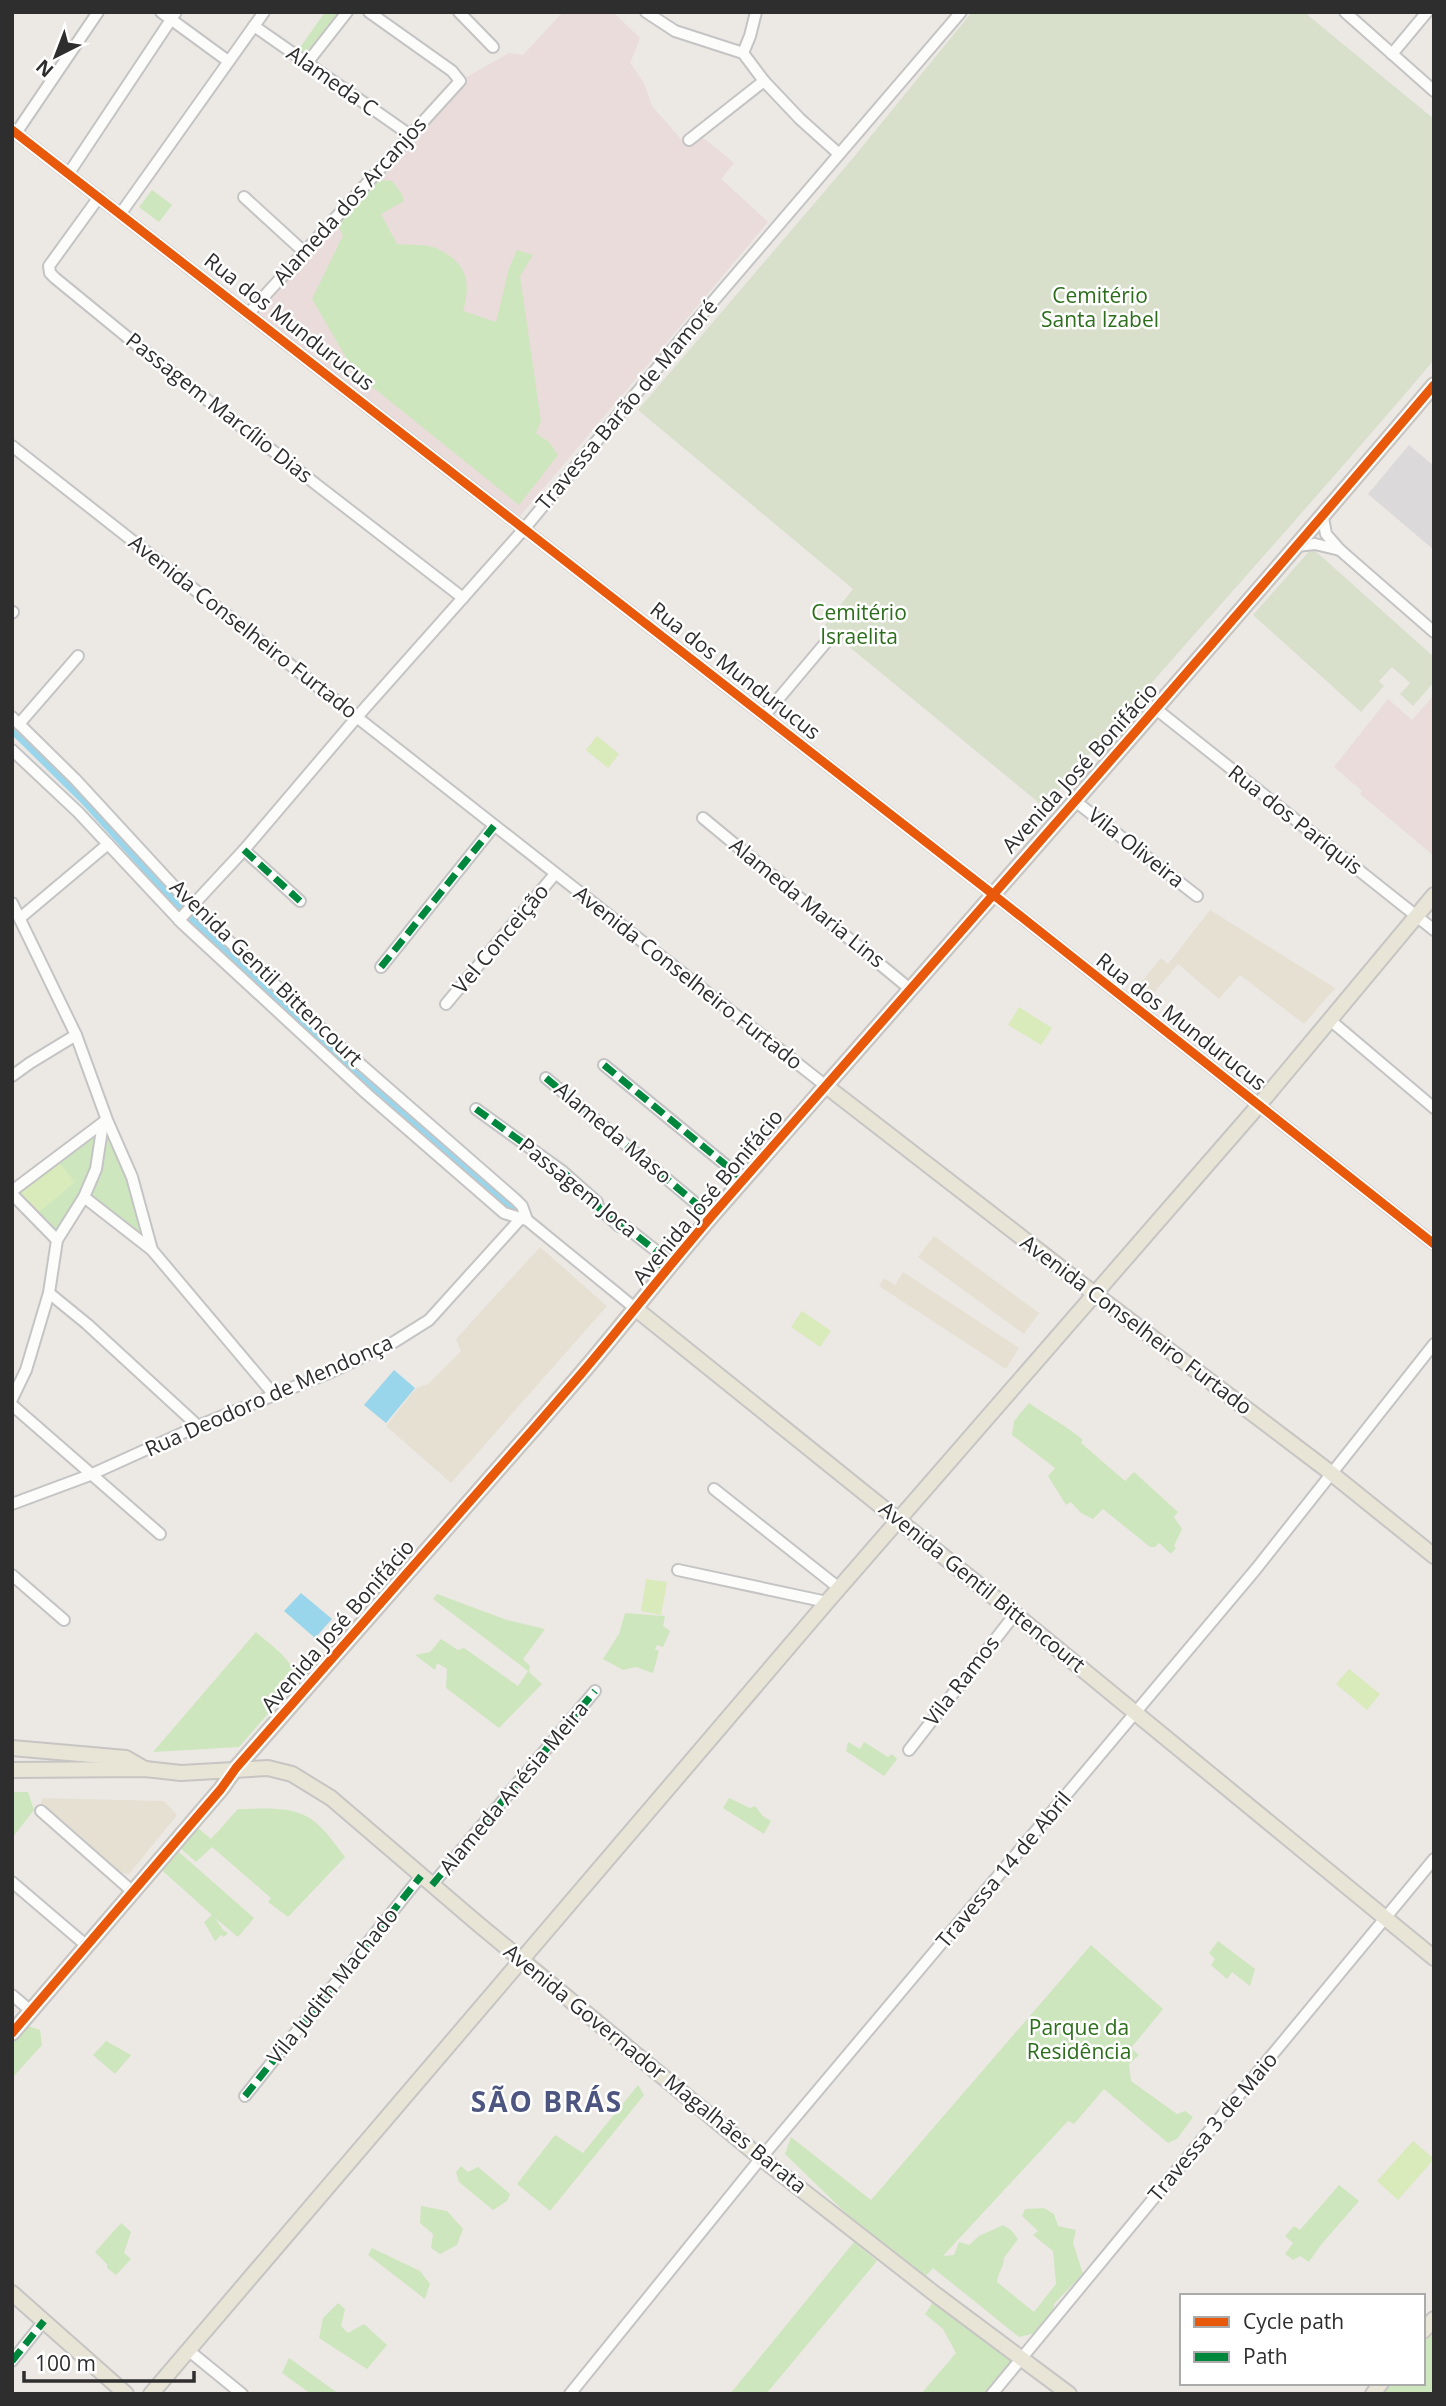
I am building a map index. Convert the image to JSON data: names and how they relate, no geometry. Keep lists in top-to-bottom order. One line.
{"streets":{"main road":["Avenida Conselheiro Furtado","Avenida José Bonifácio","Avenida Gentil Bittencourt","Avenida Governador Magalhães Barata"],"street":["Alameda C","Alameda dos Arcanjos","Rua dos Mundurucus","Travessa Barão de Mamoré","Passagem Marcílio Dias","Rua dos Pariquis","Vila Oliveira","Alameda Maria Lins","Vel Conceição","Alameda Maso","Passagem Joca","Rua Deodoro de Mendonça","Vila Ramos","Alameda Anésia Meira","Travessa 14 de Abril","Vila Judith Machado","Travessa 3 de Maio"]},"crossings":[["Alameda C","Alameda dos Arcanjos"],["Alameda dos Arcanjos","Rua dos Mundurucus"],["Rua dos Mundurucus","Travessa Barão de Mamoré"],["Rua dos Mundurucus","Passagem Marcílio Dias"],["Rua dos Mundurucus","Avenida José Bonifácio"],["Travessa Barão de Mamoré","Passagem Marcílio Dias"],["Travessa Barão de Mamoré","Avenida Conselheiro Furtado"],["Travessa Barão de Mamoré","Avenida Gentil Bittencourt"],["Avenida Conselheiro Furtado","Avenida José Bonifácio"],["Avenida Conselheiro Furtado","Vel Conceição"],["Avenida Conselheiro Furtado","Travessa 14 de Abril"],["Avenida José Bonifácio","Rua dos Pariquis"],["Avenida José Bonifácio","Vila Oliveira"],["Avenida José Bonifácio","Alameda Maria Lins"],["Avenida José Bonifácio","Avenida Gentil Bittencourt"],["Avenida José Bonifácio","Alameda Maso"],["Avenida José Bonifácio","Passagem Joca"],["Avenida José Bonifácio","Avenida Governador Magalhães Barata"],["Avenida Gentil Bittencourt","Rua Deodoro de Mendonça"],["Avenida Gentil Bittencourt","Vila Ramos"],["Avenida Gentil Bittencourt","Travessa 14 de Abril"],["Avenida Gentil Bittencourt","Travessa 3 de Maio"],["Alameda Anésia Meira","Vila Judith Machado"],["Alameda Anésia Meira","Avenida Governador Magalhães Barata"],["Travessa 14 de Abril","Avenida Governador Magalhães Barata"],["Vila Judith Machado","Avenida Governador Magalhães Barata"],["Avenida Governador Magalhães Barata","Travessa 3 de Maio"]],"districts":["SÃO BRÁS"],"parks":["Cemitério Santa Izabel","Cemitério Israelita","Parque da Residência"],"legend":["Cycle path","Path"],"scale_bar":"100 m","north":"bottom left"}
